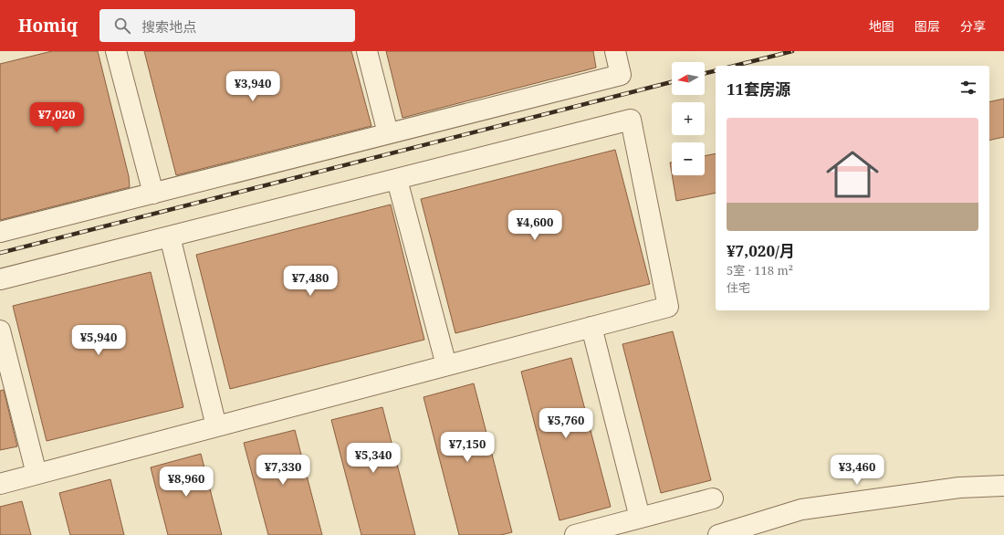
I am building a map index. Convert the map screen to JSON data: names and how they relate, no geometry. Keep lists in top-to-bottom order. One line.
{"north":"left","page":{"header":"Homiq","search":"搜索地点","nav":["地图","图层","分享"],"map_buttons":["+","−"],"heading":"11套房源","price":["¥3,940","¥7,020","¥4,600","¥7,480","¥5,940","¥5,760","¥7,150","¥5,340","¥7,330","¥3,460","¥8,960"],"list":[{"name":"¥7,020/月","note":"5室 · 118 m² · 住宅"}]}}
